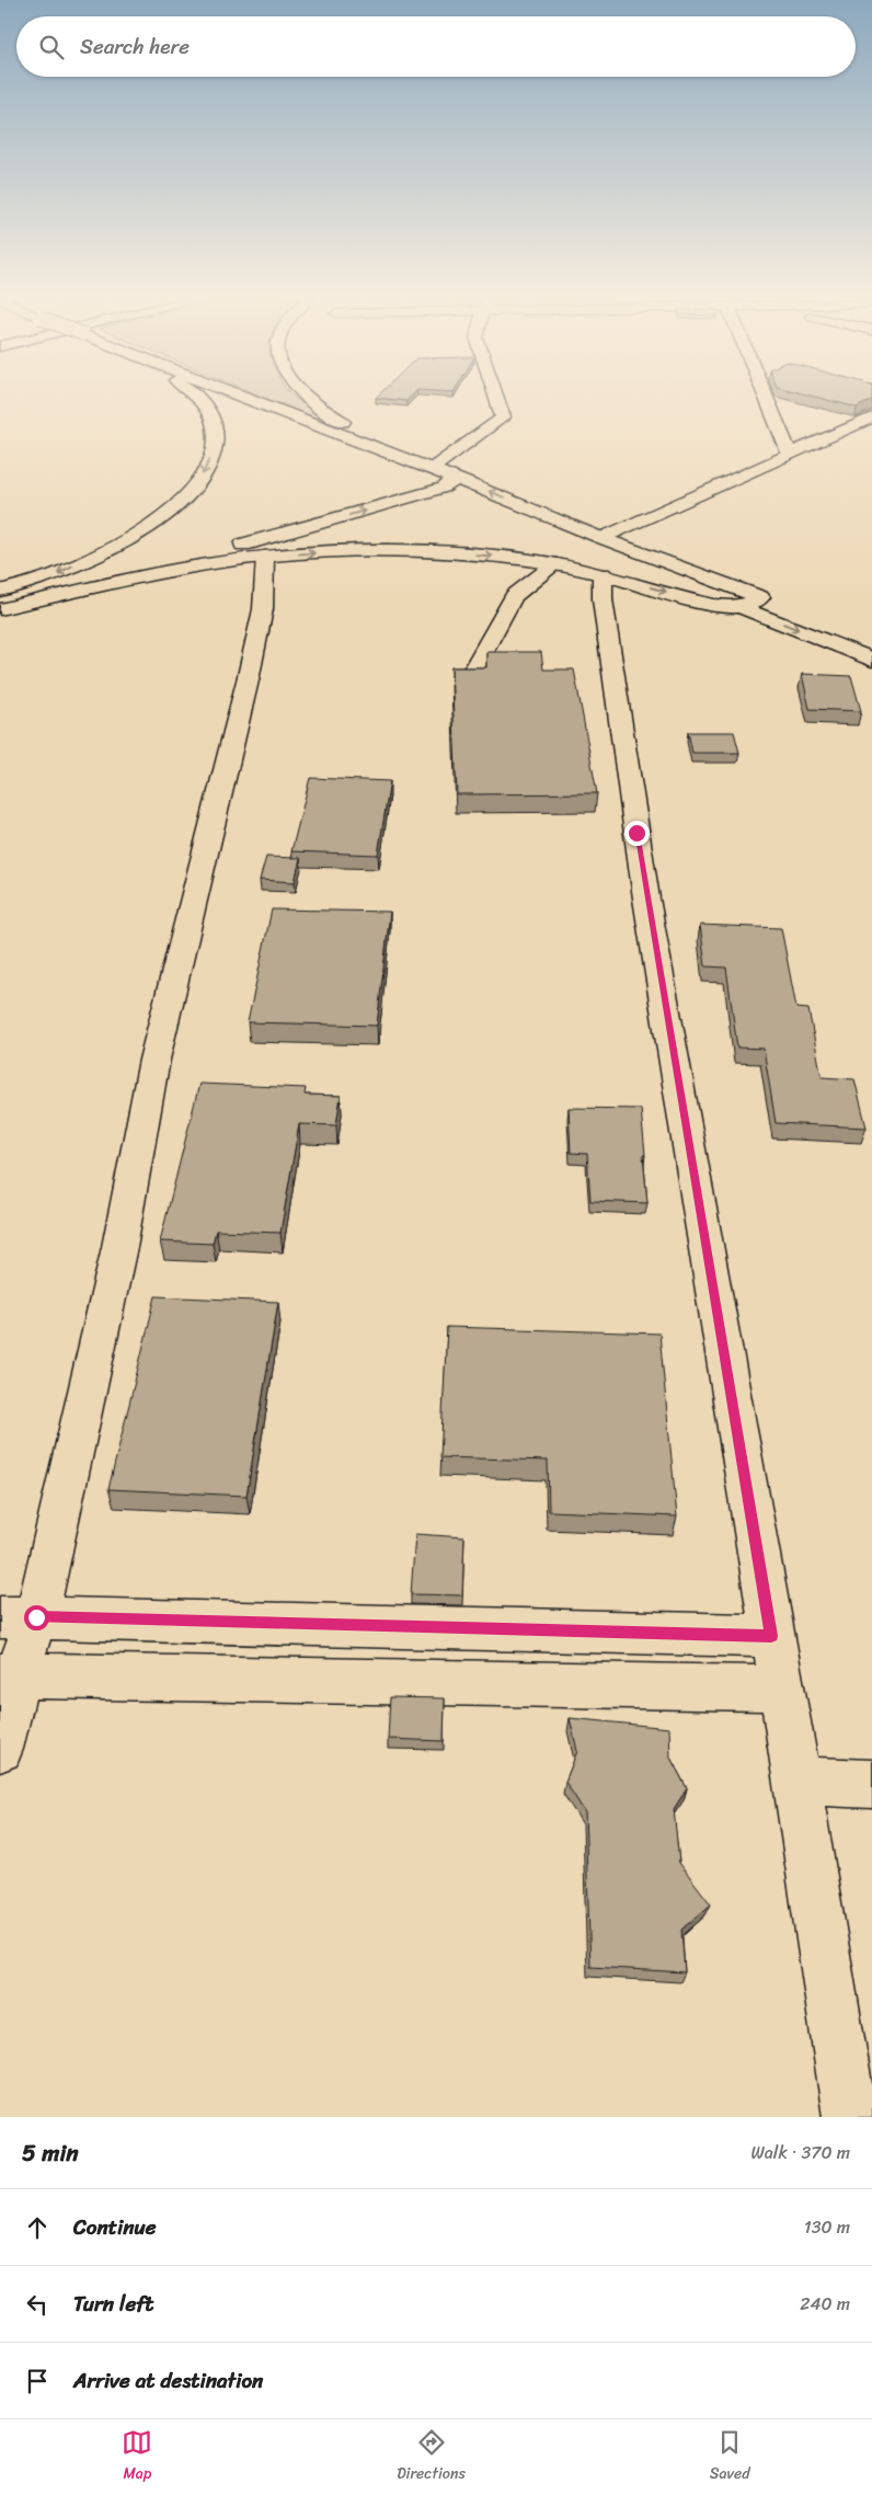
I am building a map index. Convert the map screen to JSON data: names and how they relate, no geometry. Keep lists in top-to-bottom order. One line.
{"page":{"search":"Search here","heading":["5 min","Walk · 370 m"],"list":[["Continue","130 m"],["Turn left","240 m"],"Arrive at destination"],"nav":["Map","Directions","Saved"]}}
